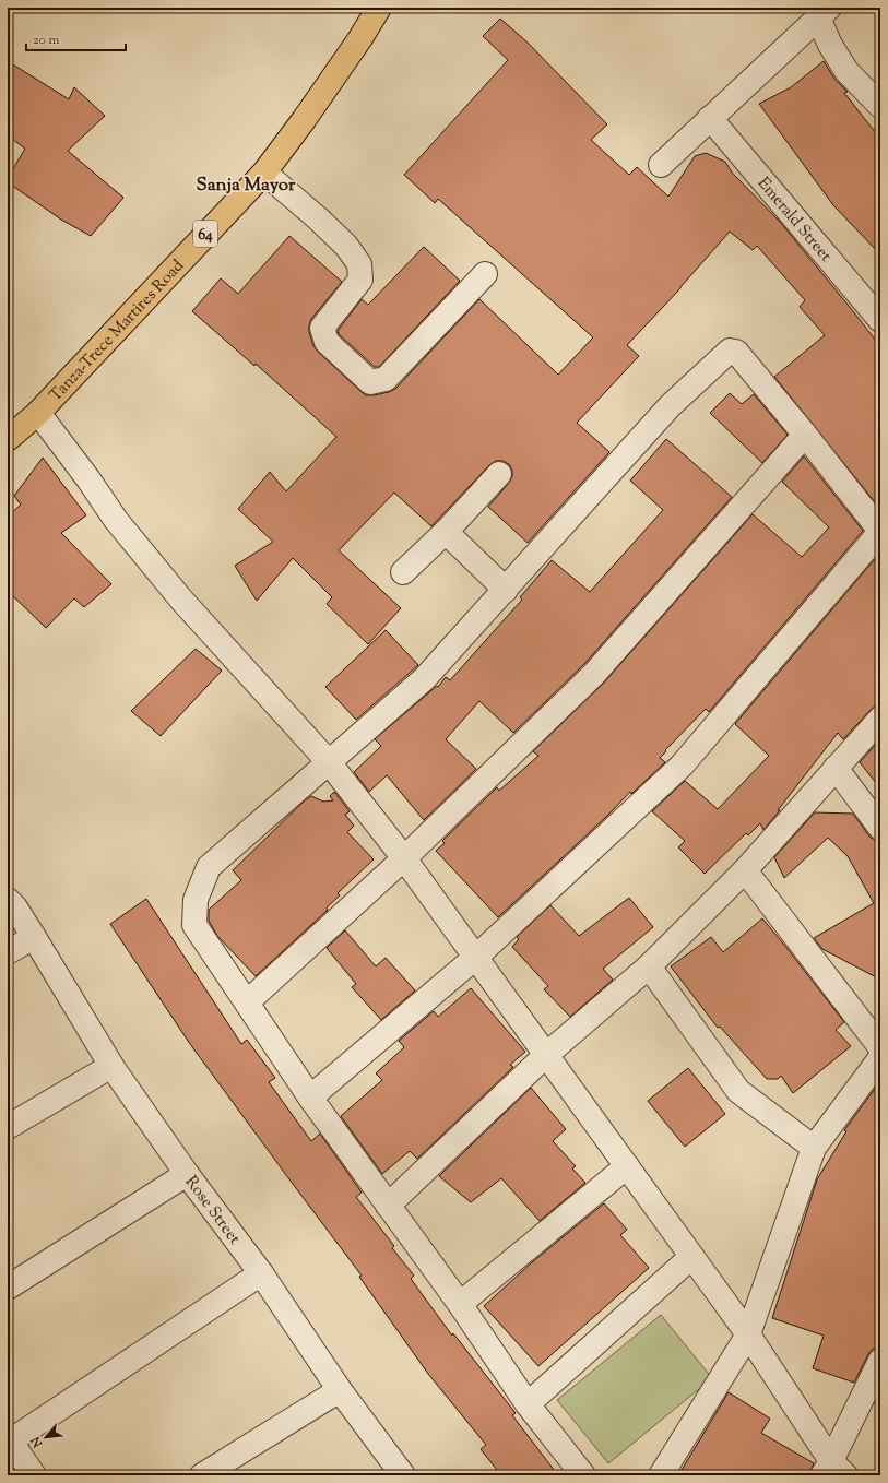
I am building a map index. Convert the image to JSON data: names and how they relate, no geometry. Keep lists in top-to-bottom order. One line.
{"streets":{"main road":["64","Tanza-Trece Martires Road"],"street":["Emerald Street","Rose Street"]},"districts":["Sanja Mayor"],"scale_bar":"20 m","north":"bottom left"}
